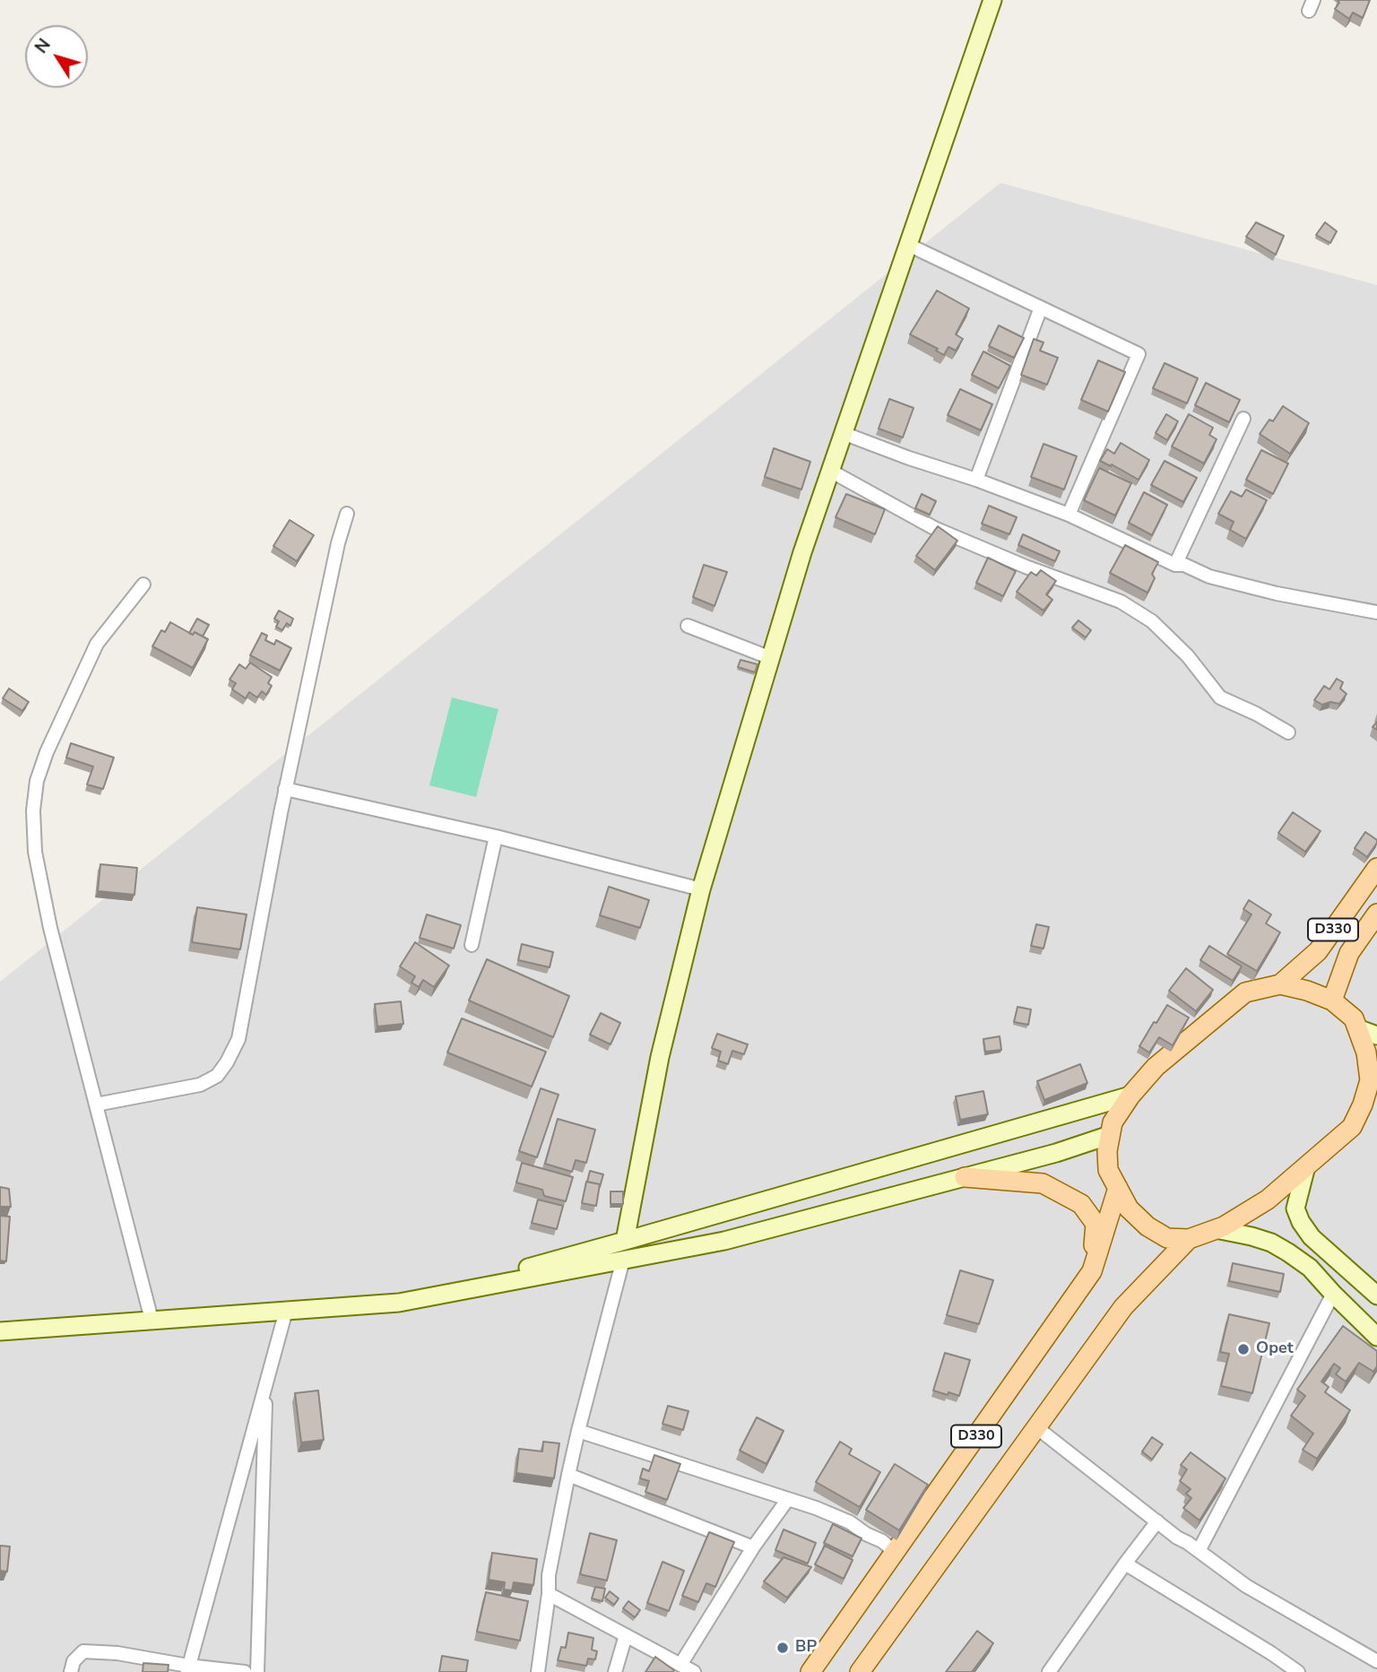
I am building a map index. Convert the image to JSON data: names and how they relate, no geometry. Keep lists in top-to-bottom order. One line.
{"streets":{"main road":["D330"]},"places":["Opet","BP"],"north":"top left"}
